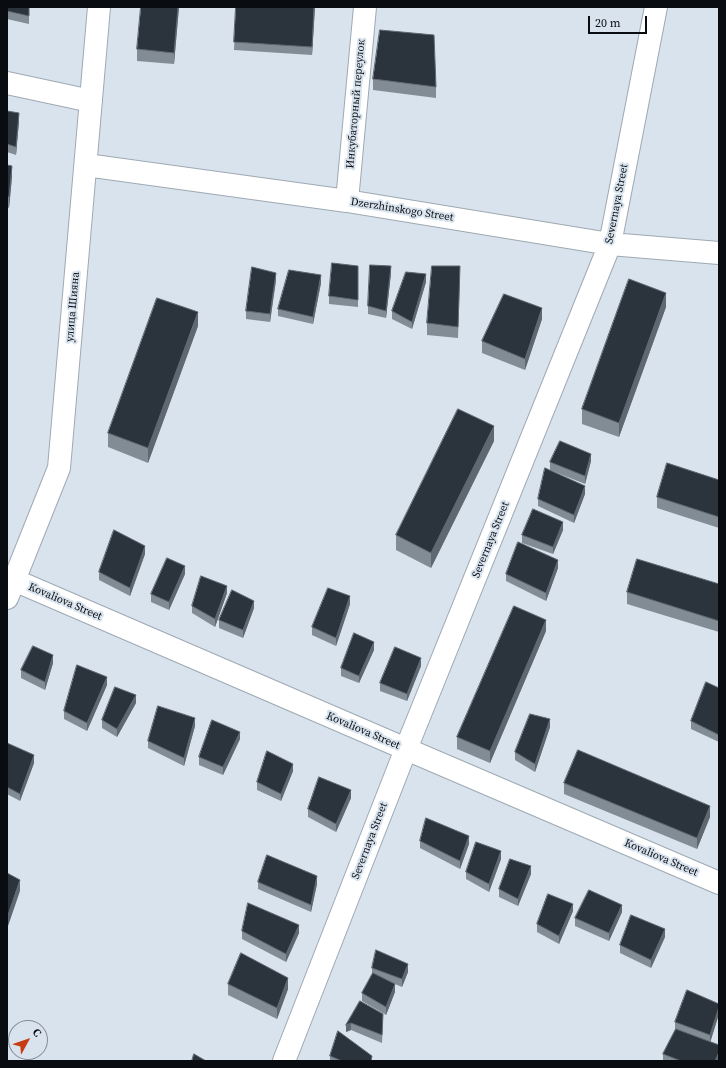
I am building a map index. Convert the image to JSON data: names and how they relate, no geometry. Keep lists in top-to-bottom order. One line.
{"streets":{"street":["Инкубаторный переулок","Severnaya Street","Dzerzhinskogo Street","улица Шияна","Kovaliova Street"]},"crossings":[["Инкубаторный переулок","Dzerzhinskogo Street"],["Severnaya Street","Dzerzhinskogo Street"],["Severnaya Street","Kovaliova Street"],["Dzerzhinskogo Street","улица Шияна"],["улица Шияна","Kovaliova Street"]],"scale_bar":"20 m","north":"top right"}
